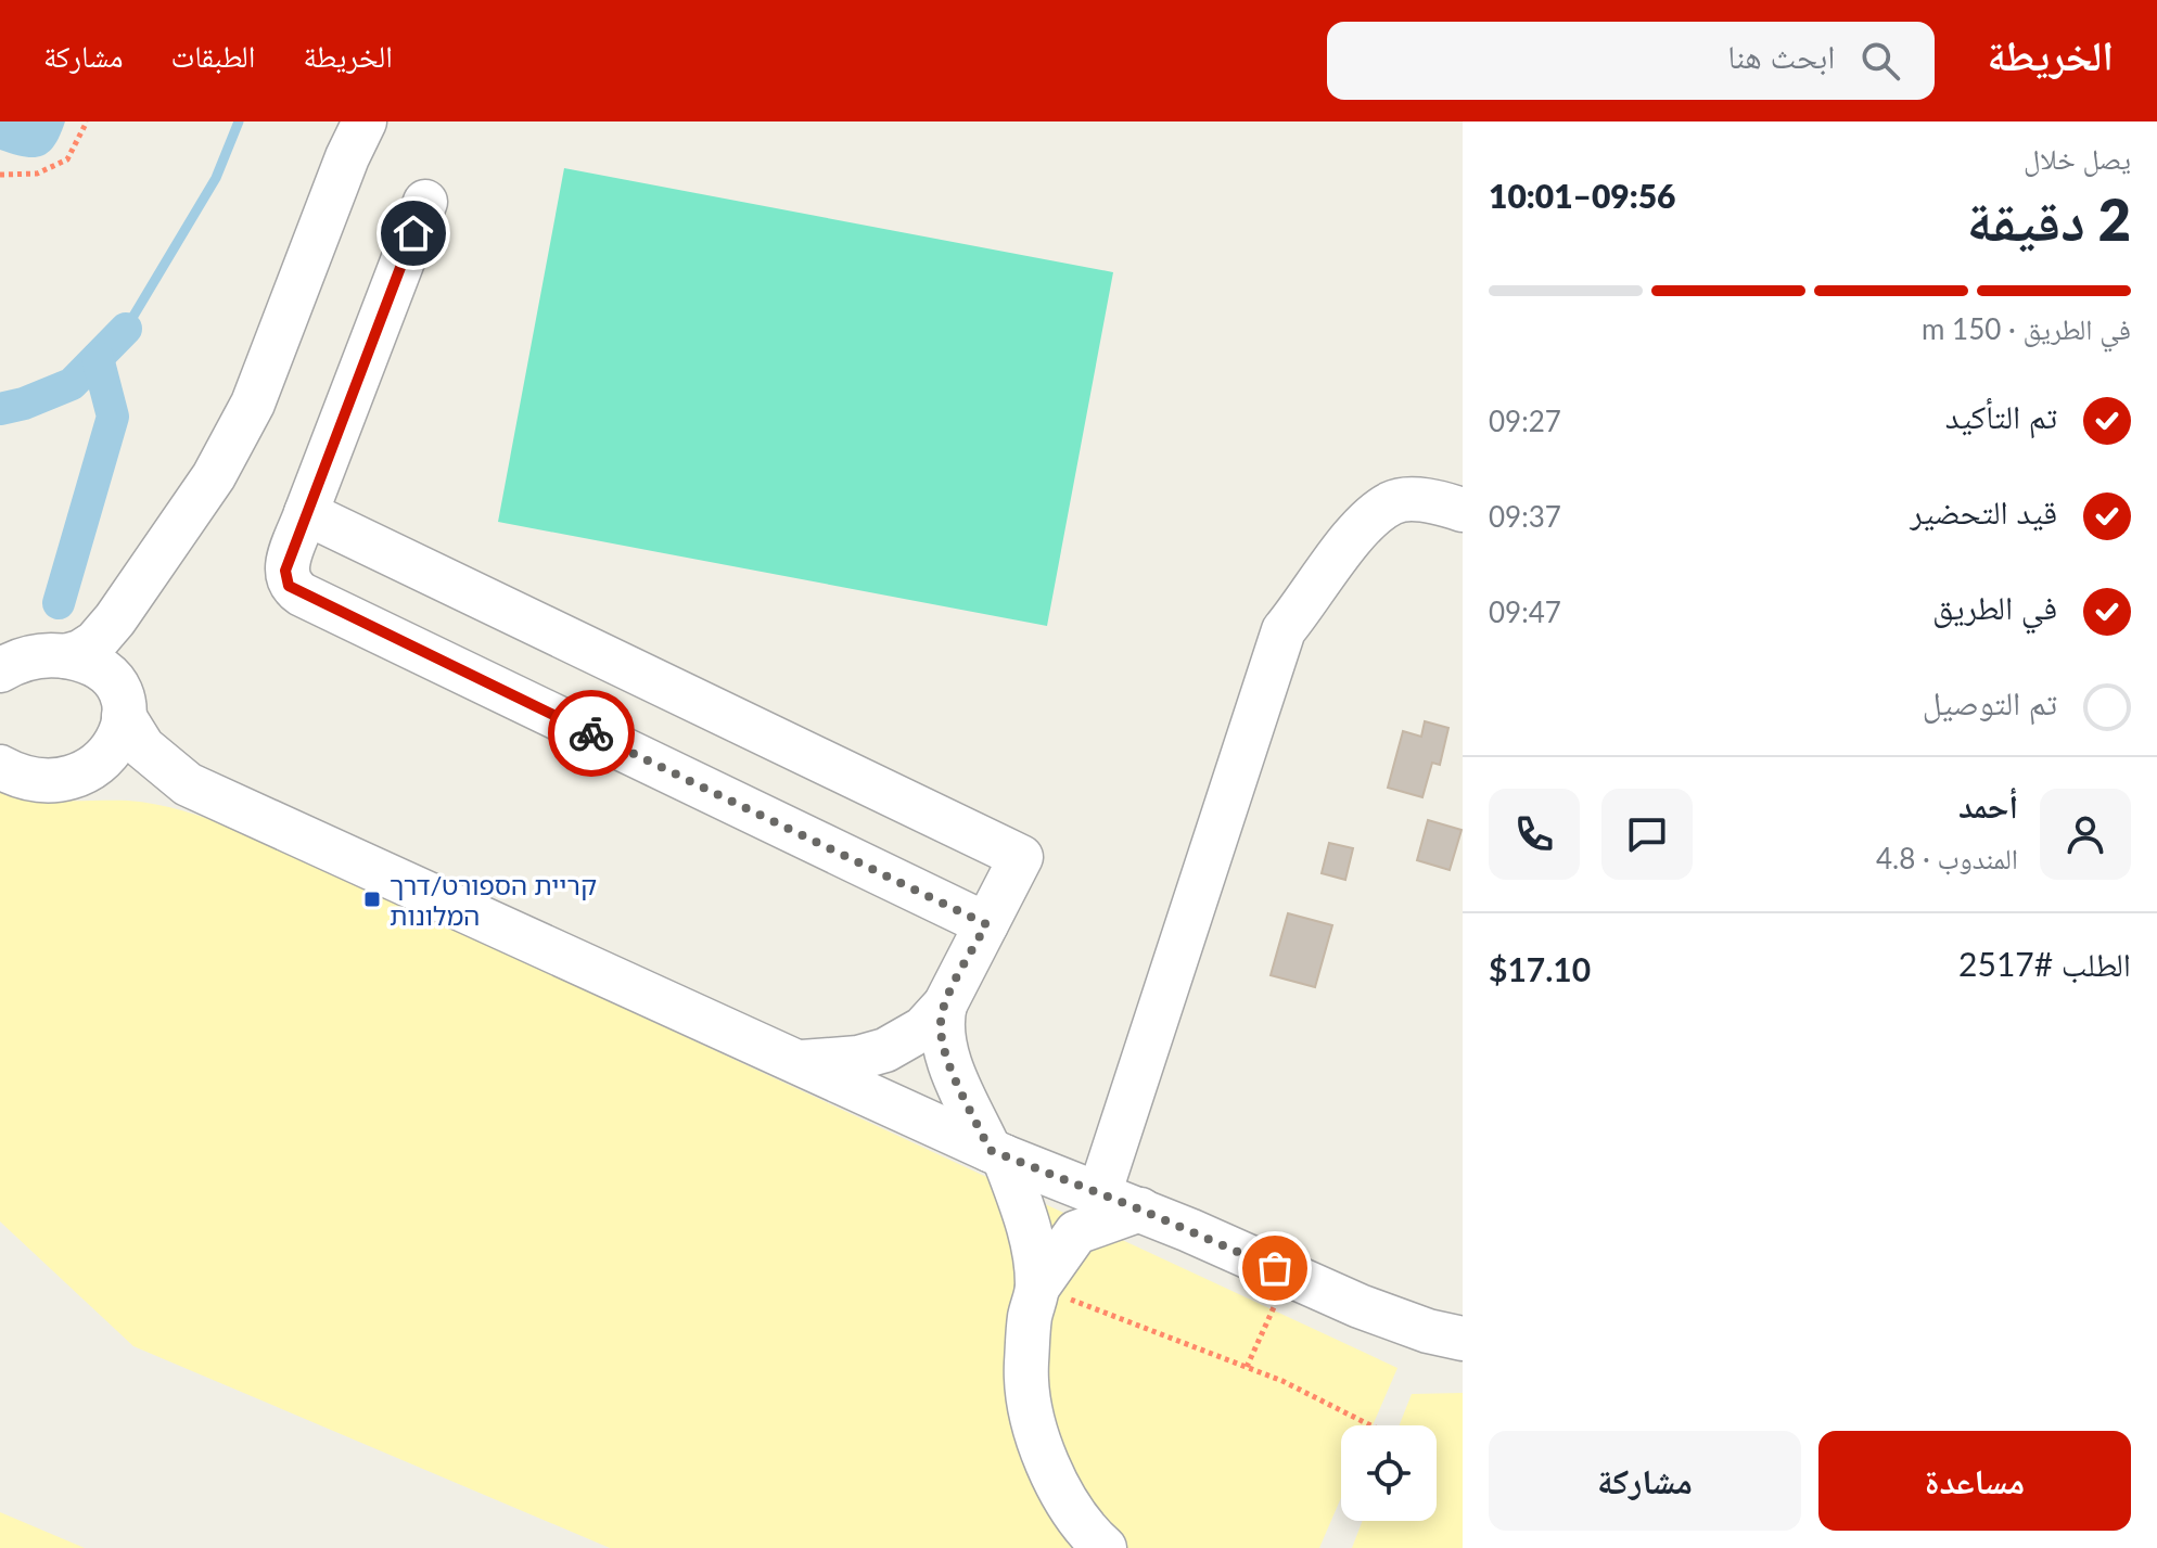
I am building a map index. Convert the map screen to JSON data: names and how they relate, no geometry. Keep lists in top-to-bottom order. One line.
{"places":{"transit":["קריית הספורט/דרך המלונות"]},"page":{"header":"الخريطة","search":"ابحث هنا","nav":["الخريطة","الطبقات","مشاركة"],"heading":["2 دقيقة","يصل خلال","09:56–10:01"],"panel":["أحمد","المندوب · 4.8","الطلب #2517","$17.10"],"bar":"في الطريق · 150 m","list":[["تم التأكيد","09:27"],["قيد التحضير","09:37"],["في الطريق","09:47"],"تم التوصيل"],"buttons":["مساعدة","مشاركة"]}}
